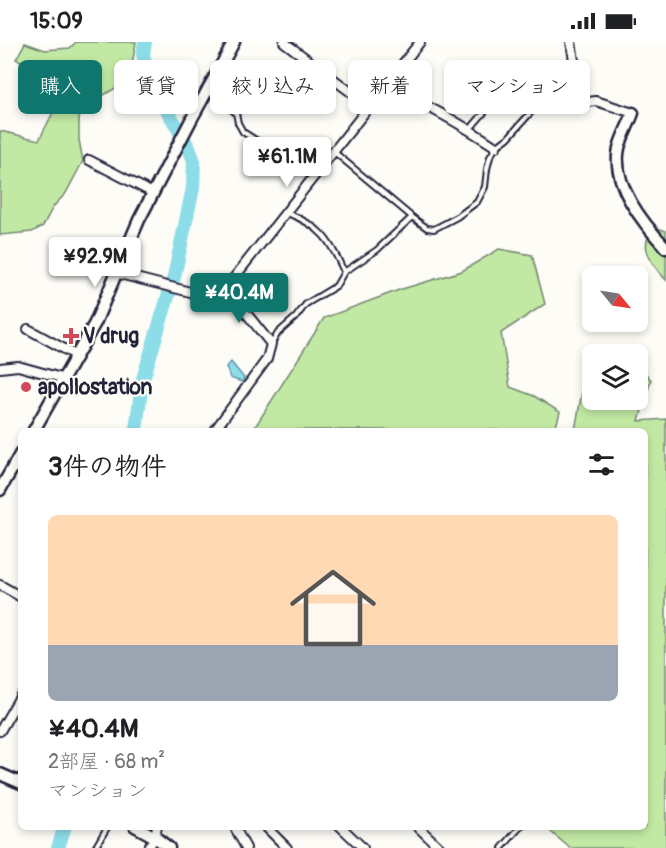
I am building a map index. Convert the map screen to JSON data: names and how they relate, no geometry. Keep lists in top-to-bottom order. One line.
{"places":{"health":["V drug"],"other":["apollostation"]},"north":"bottom right","page":{"status":"15:09","chip":["購入","賃貸","絞り込み","新着","マンション"],"price":["¥61.1M","¥92.9M","¥40.4M"],"heading":"3件の物件","list":[{"name":"¥40.4M","note":"2部屋 · 68 m² · マンション"}]}}
